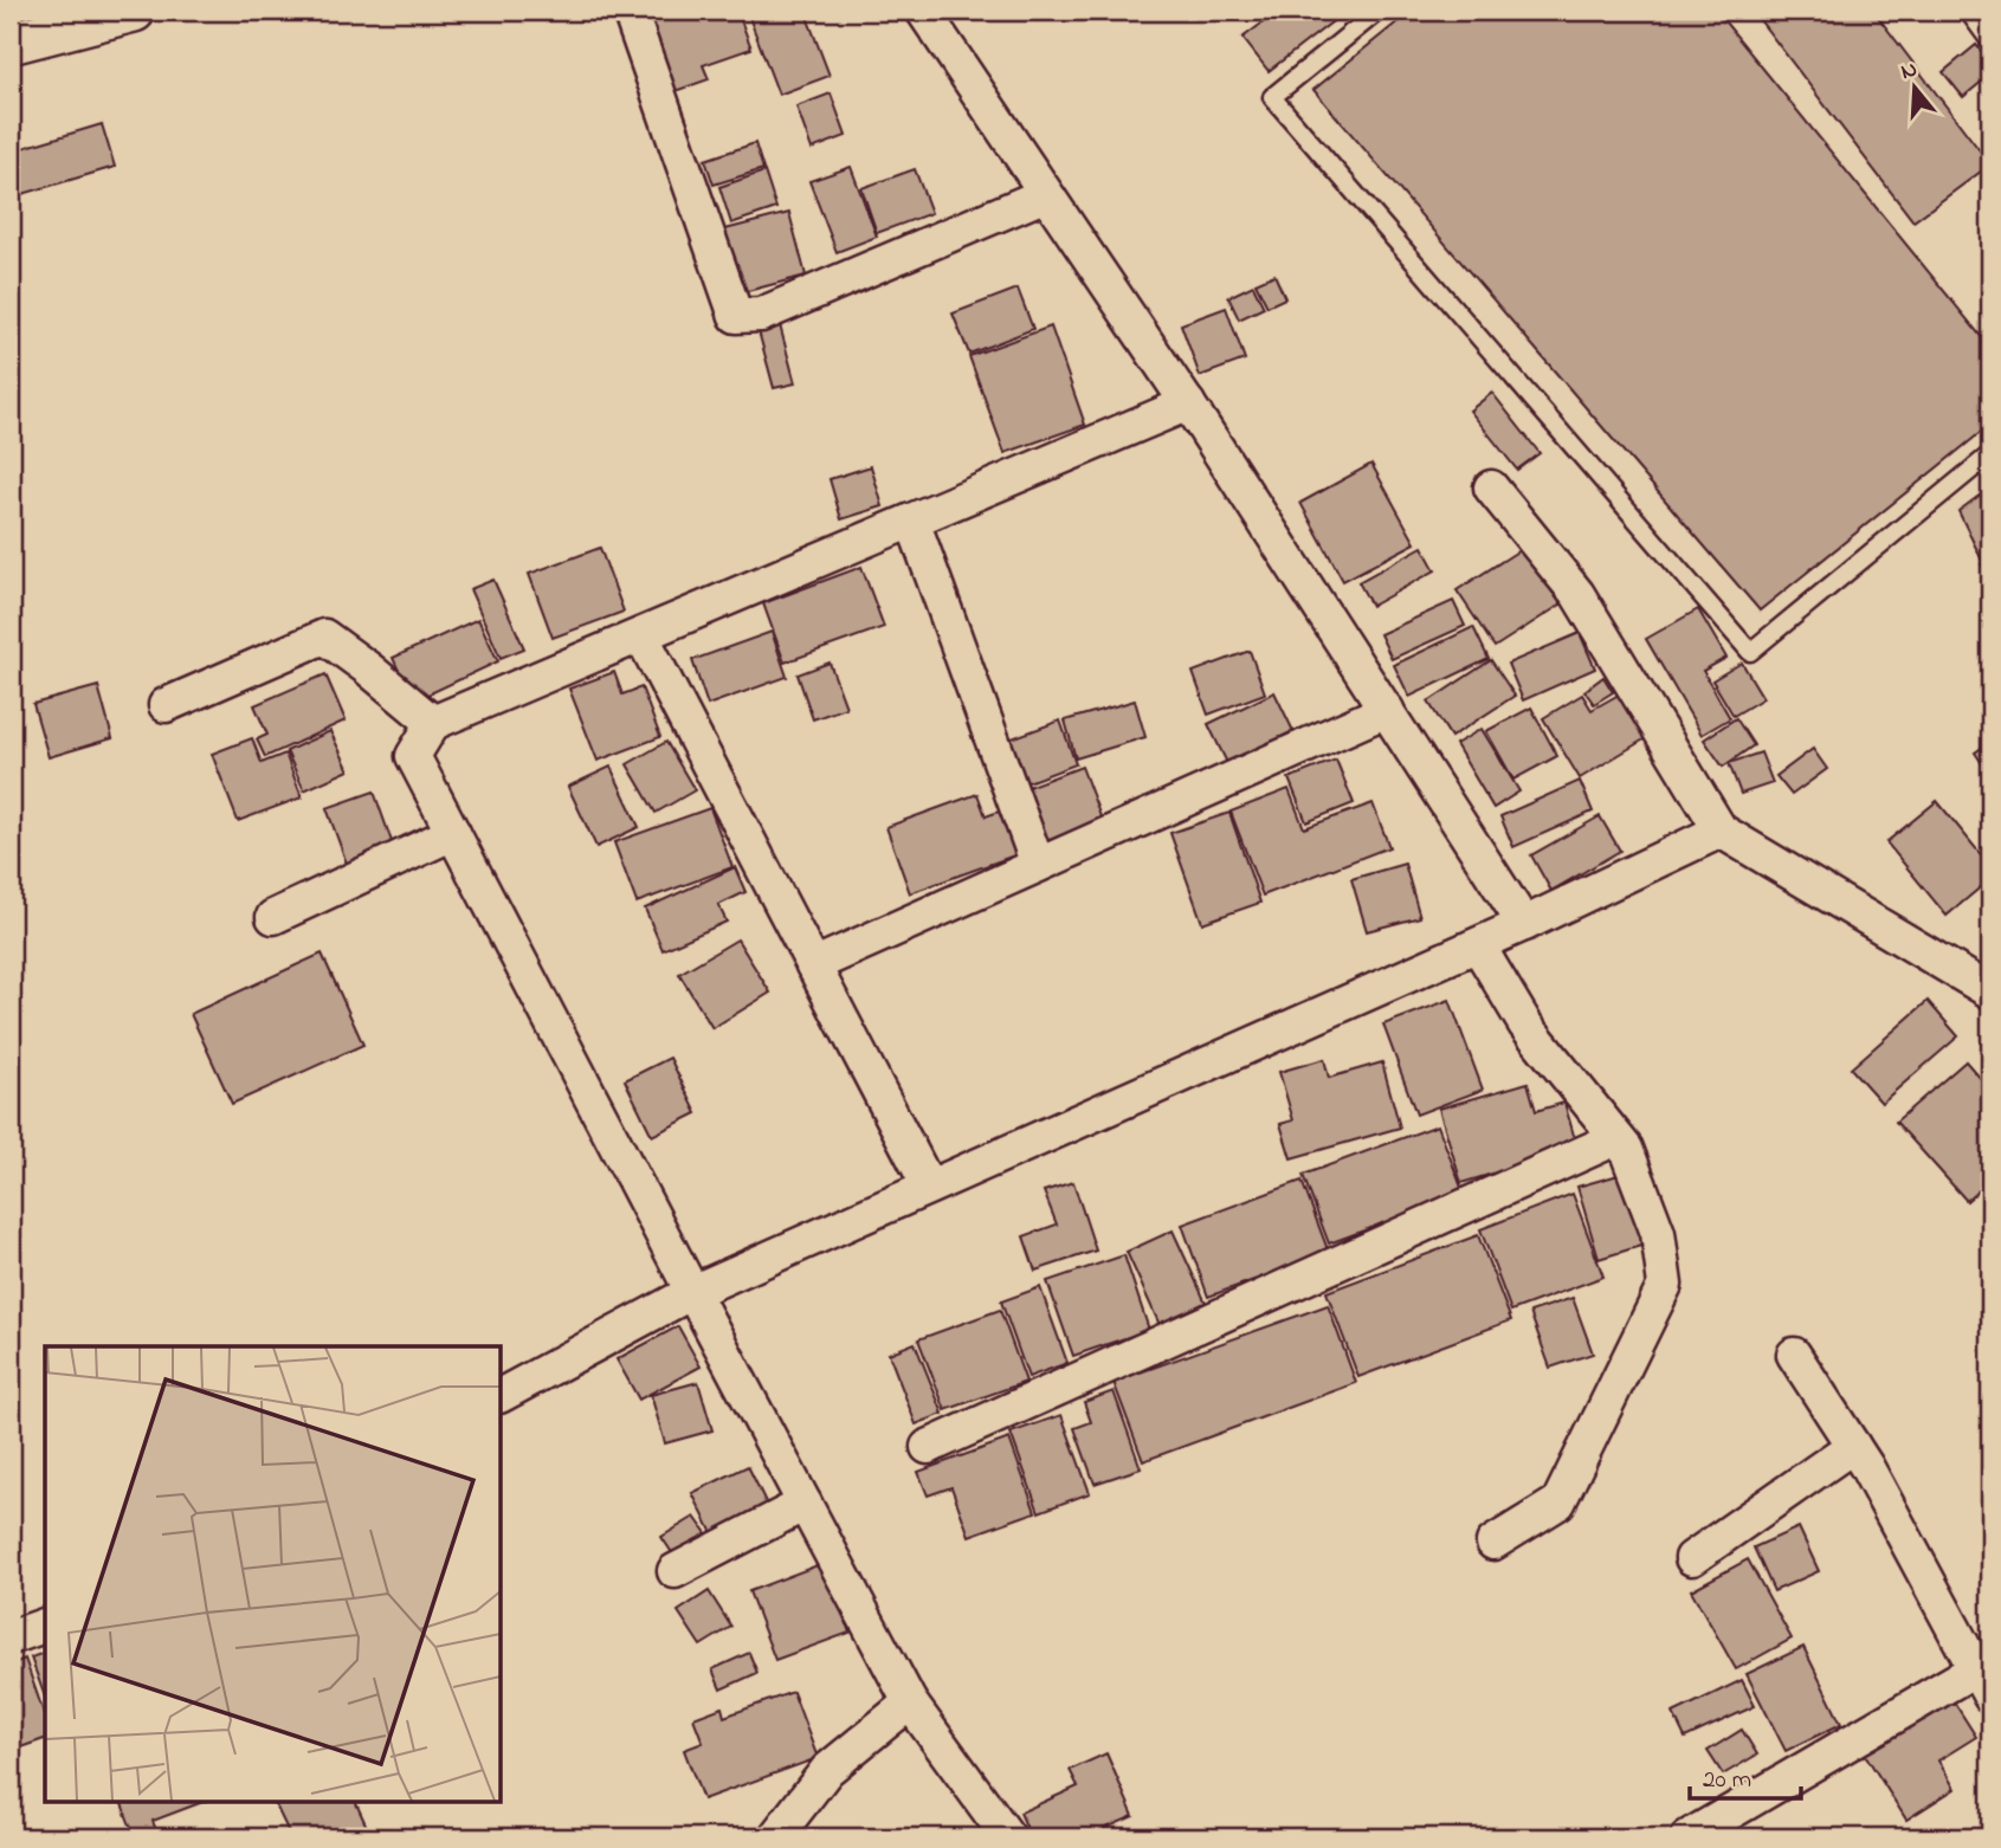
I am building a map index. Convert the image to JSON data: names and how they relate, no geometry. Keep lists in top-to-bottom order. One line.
{"scale_bar":"20 m","north":"top"}
